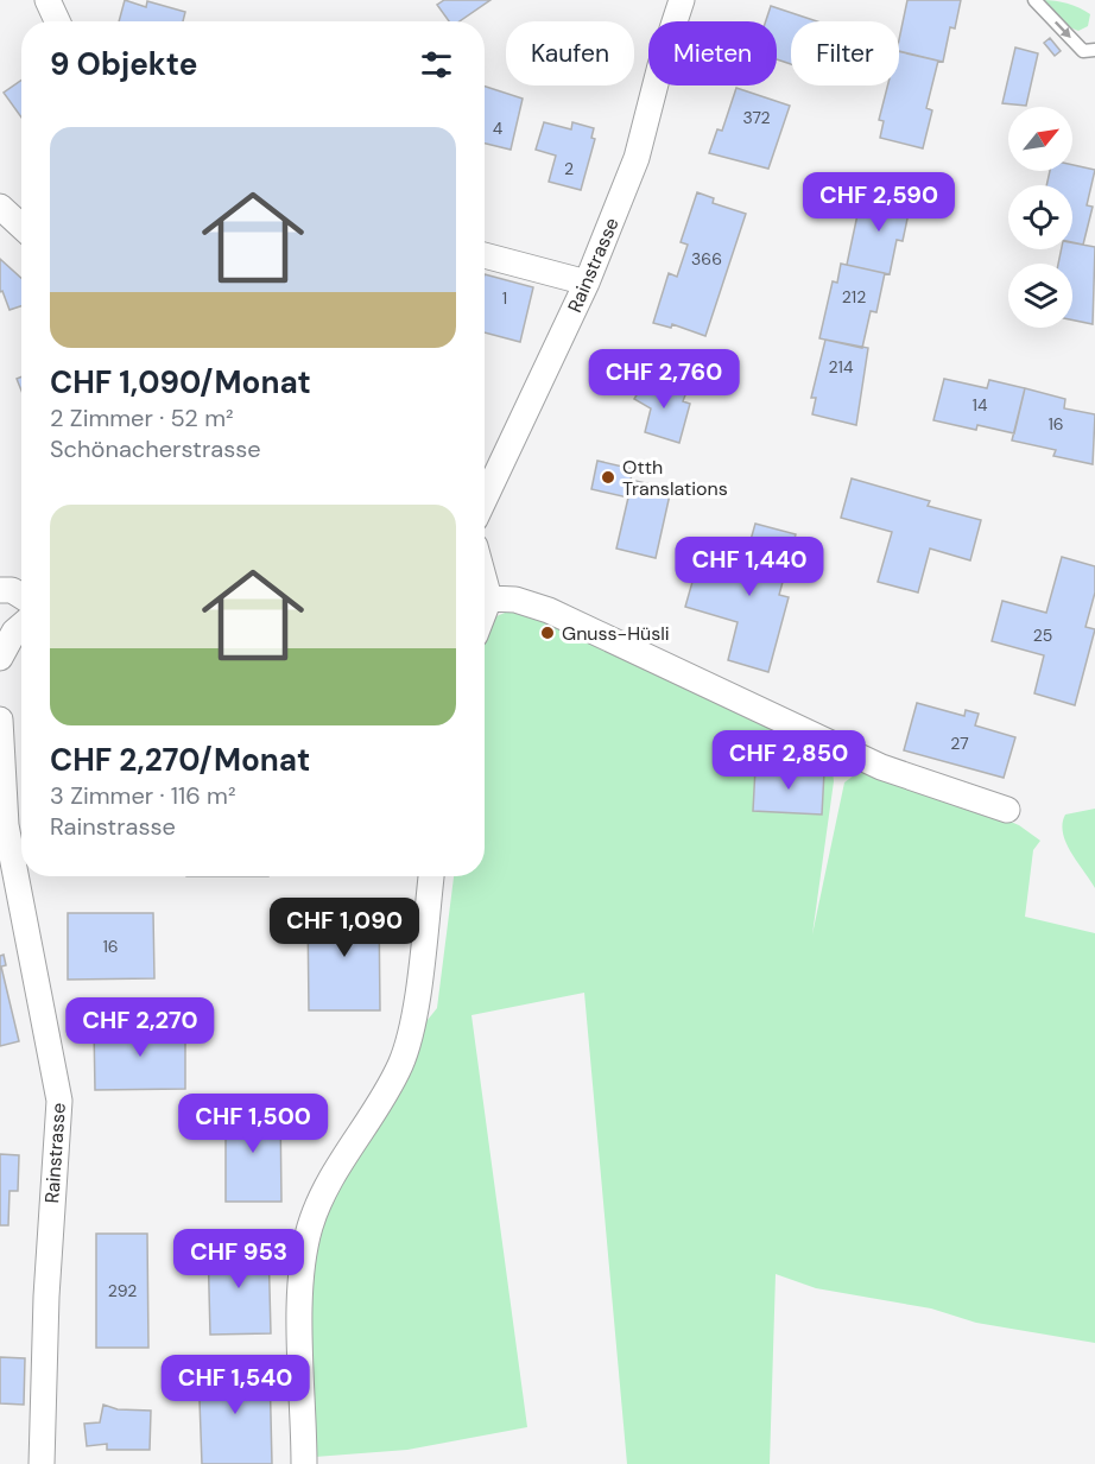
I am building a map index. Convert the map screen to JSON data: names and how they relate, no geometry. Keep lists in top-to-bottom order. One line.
{"streets":{"street":["Rainstrasse"]},"places":["Otth Translations","Gnuss-Hüsli"],"house_numbers":["372","4","2","366","212","1","214","14","16","25","27","16","292"],"north":"top right","page":{"chip":["Kaufen","Mieten","Filter"],"heading":"9 Objekte","list":[{"name":"CHF 1,090/Monat","note":"2 Zimmer · 52 m² · Schönacherstrasse"},{"name":"CHF 2,270/Monat","note":"3 Zimmer · 116 m² · Rainstrasse"}],"price":["CHF 2,590","CHF 2,760","CHF 1,440","CHF 2,850","CHF 1,090","CHF 2,270","CHF 1,500","CHF 953","CHF 1,540"]}}
